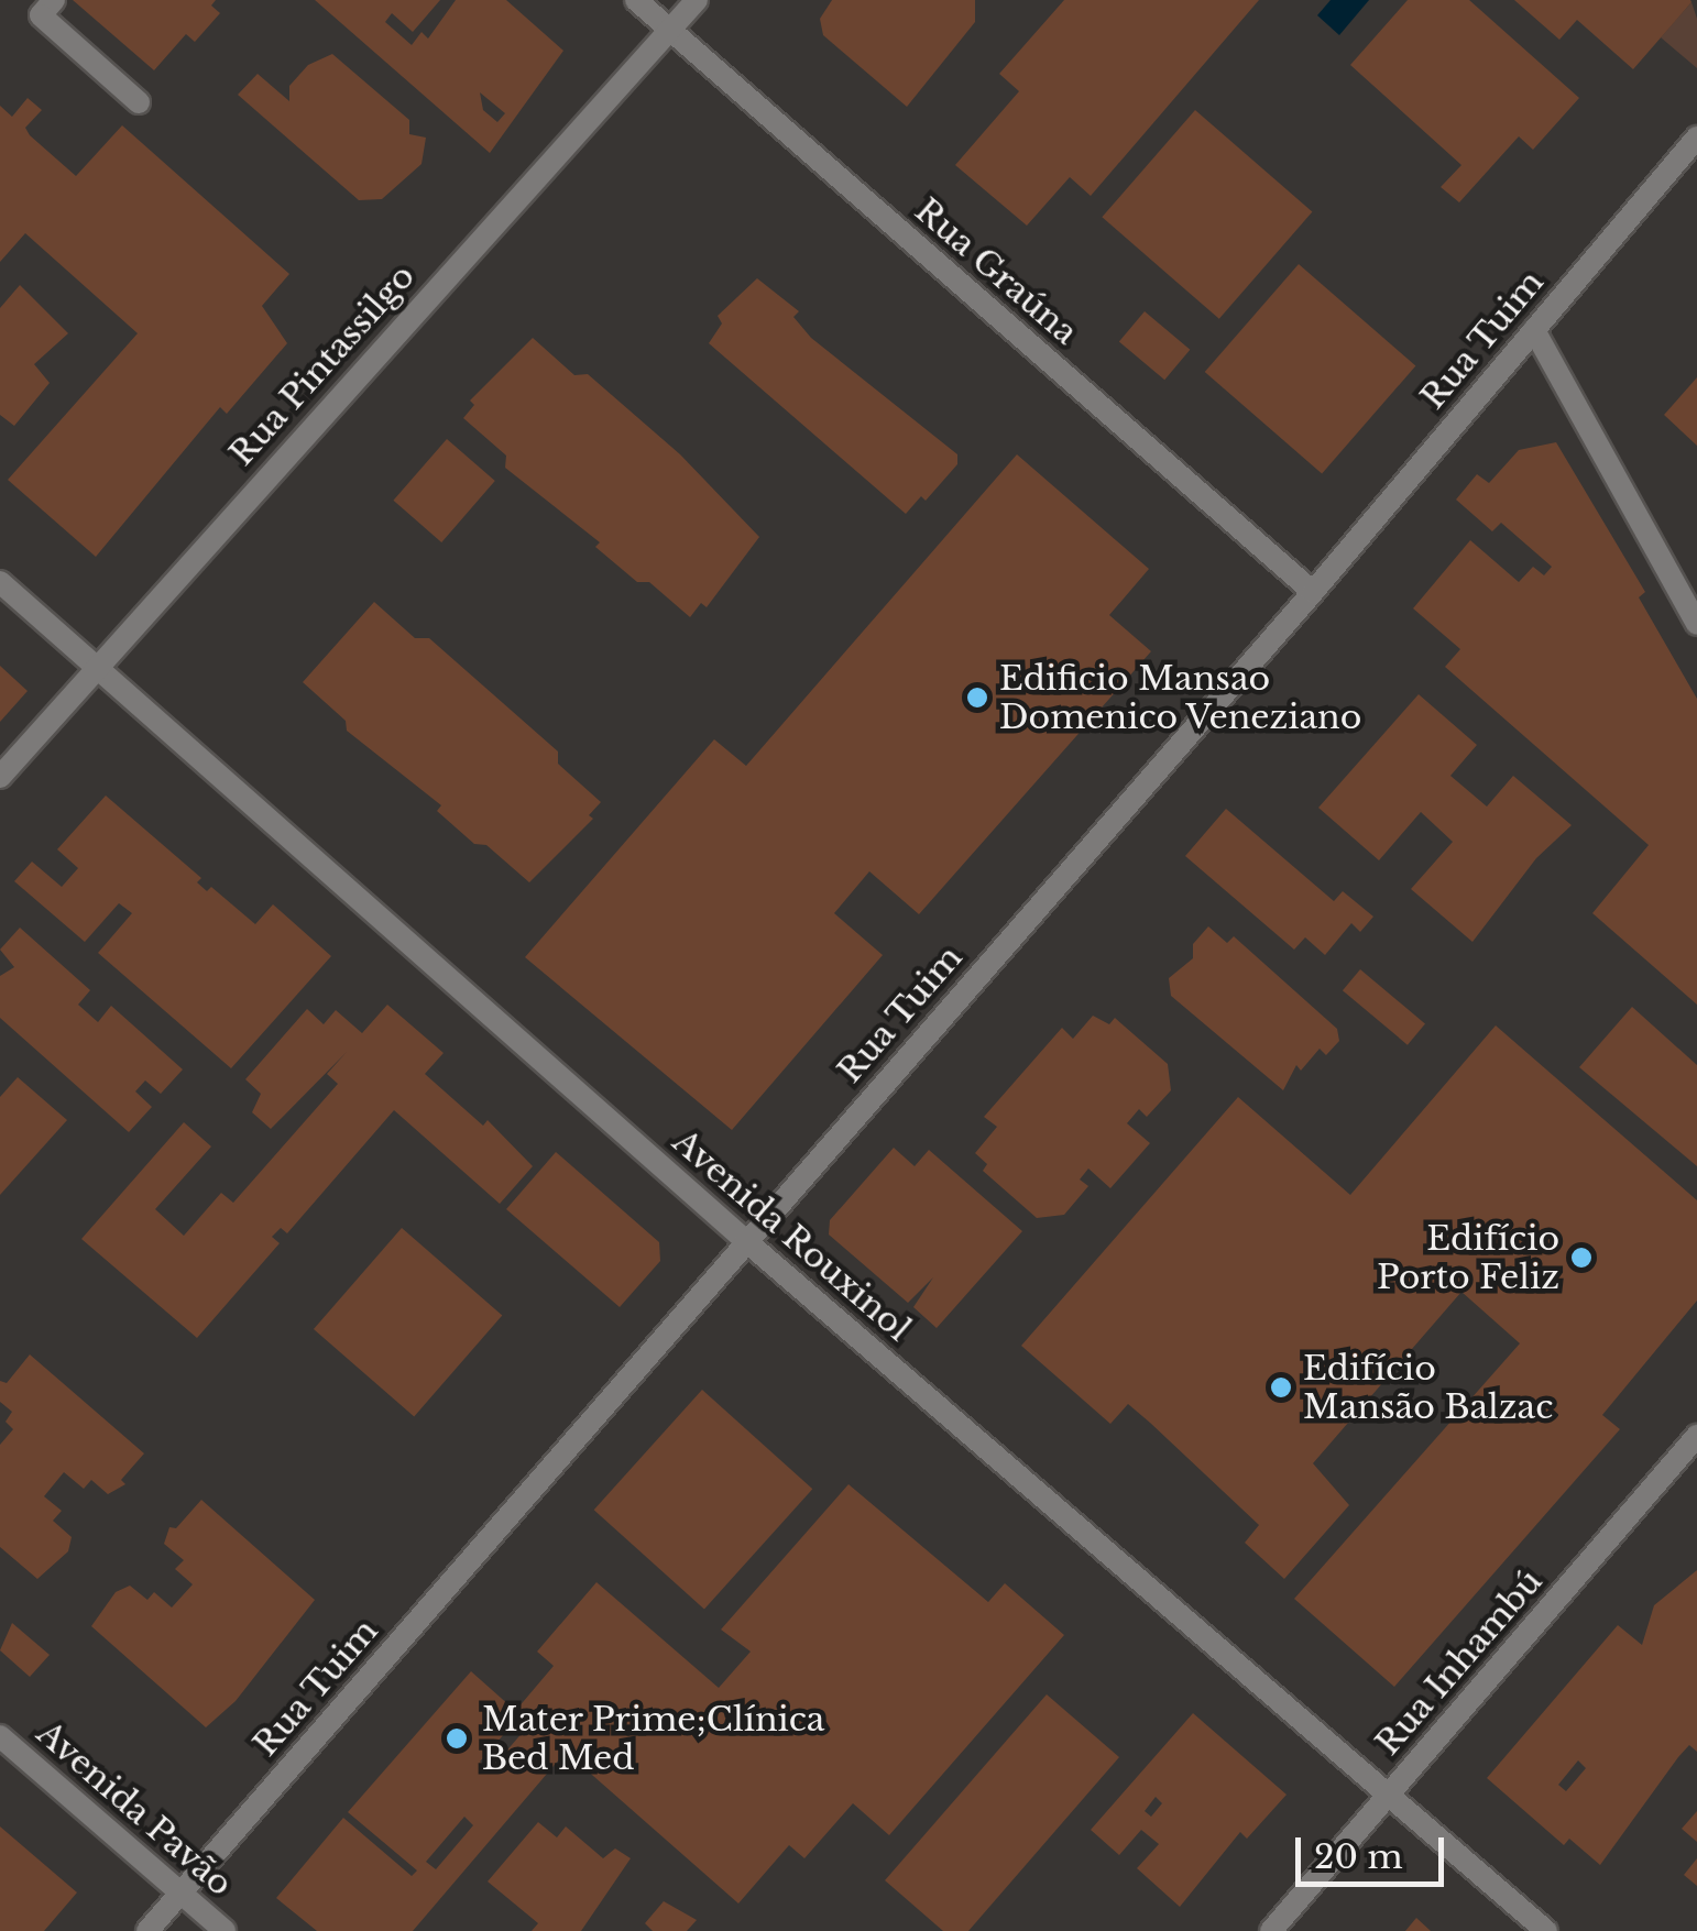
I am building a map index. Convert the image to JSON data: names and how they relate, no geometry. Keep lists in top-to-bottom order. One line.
{"streets":{"street":["Rua Graúna","Rua Tuim","Rua Pintassilgo","Avenida Rouxinol","Rua Inhambú","Avenida Pavão"]},"crossings":[["Rua Graúna","Rua Tuim"],["Rua Graúna","Rua Pintassilgo"],["Rua Tuim","Avenida Rouxinol"],["Rua Tuim","Avenida Pavão"],["Rua Pintassilgo","Avenida Rouxinol"],["Avenida Rouxinol","Rua Inhambú"]],"places":["Edificio Mansao Domenico Veneziano","Edifício Porto Feliz","Edifício Mansão Balzac","Mater Prime;Clínica Bed Med"],"scale_bar":"20 m"}
